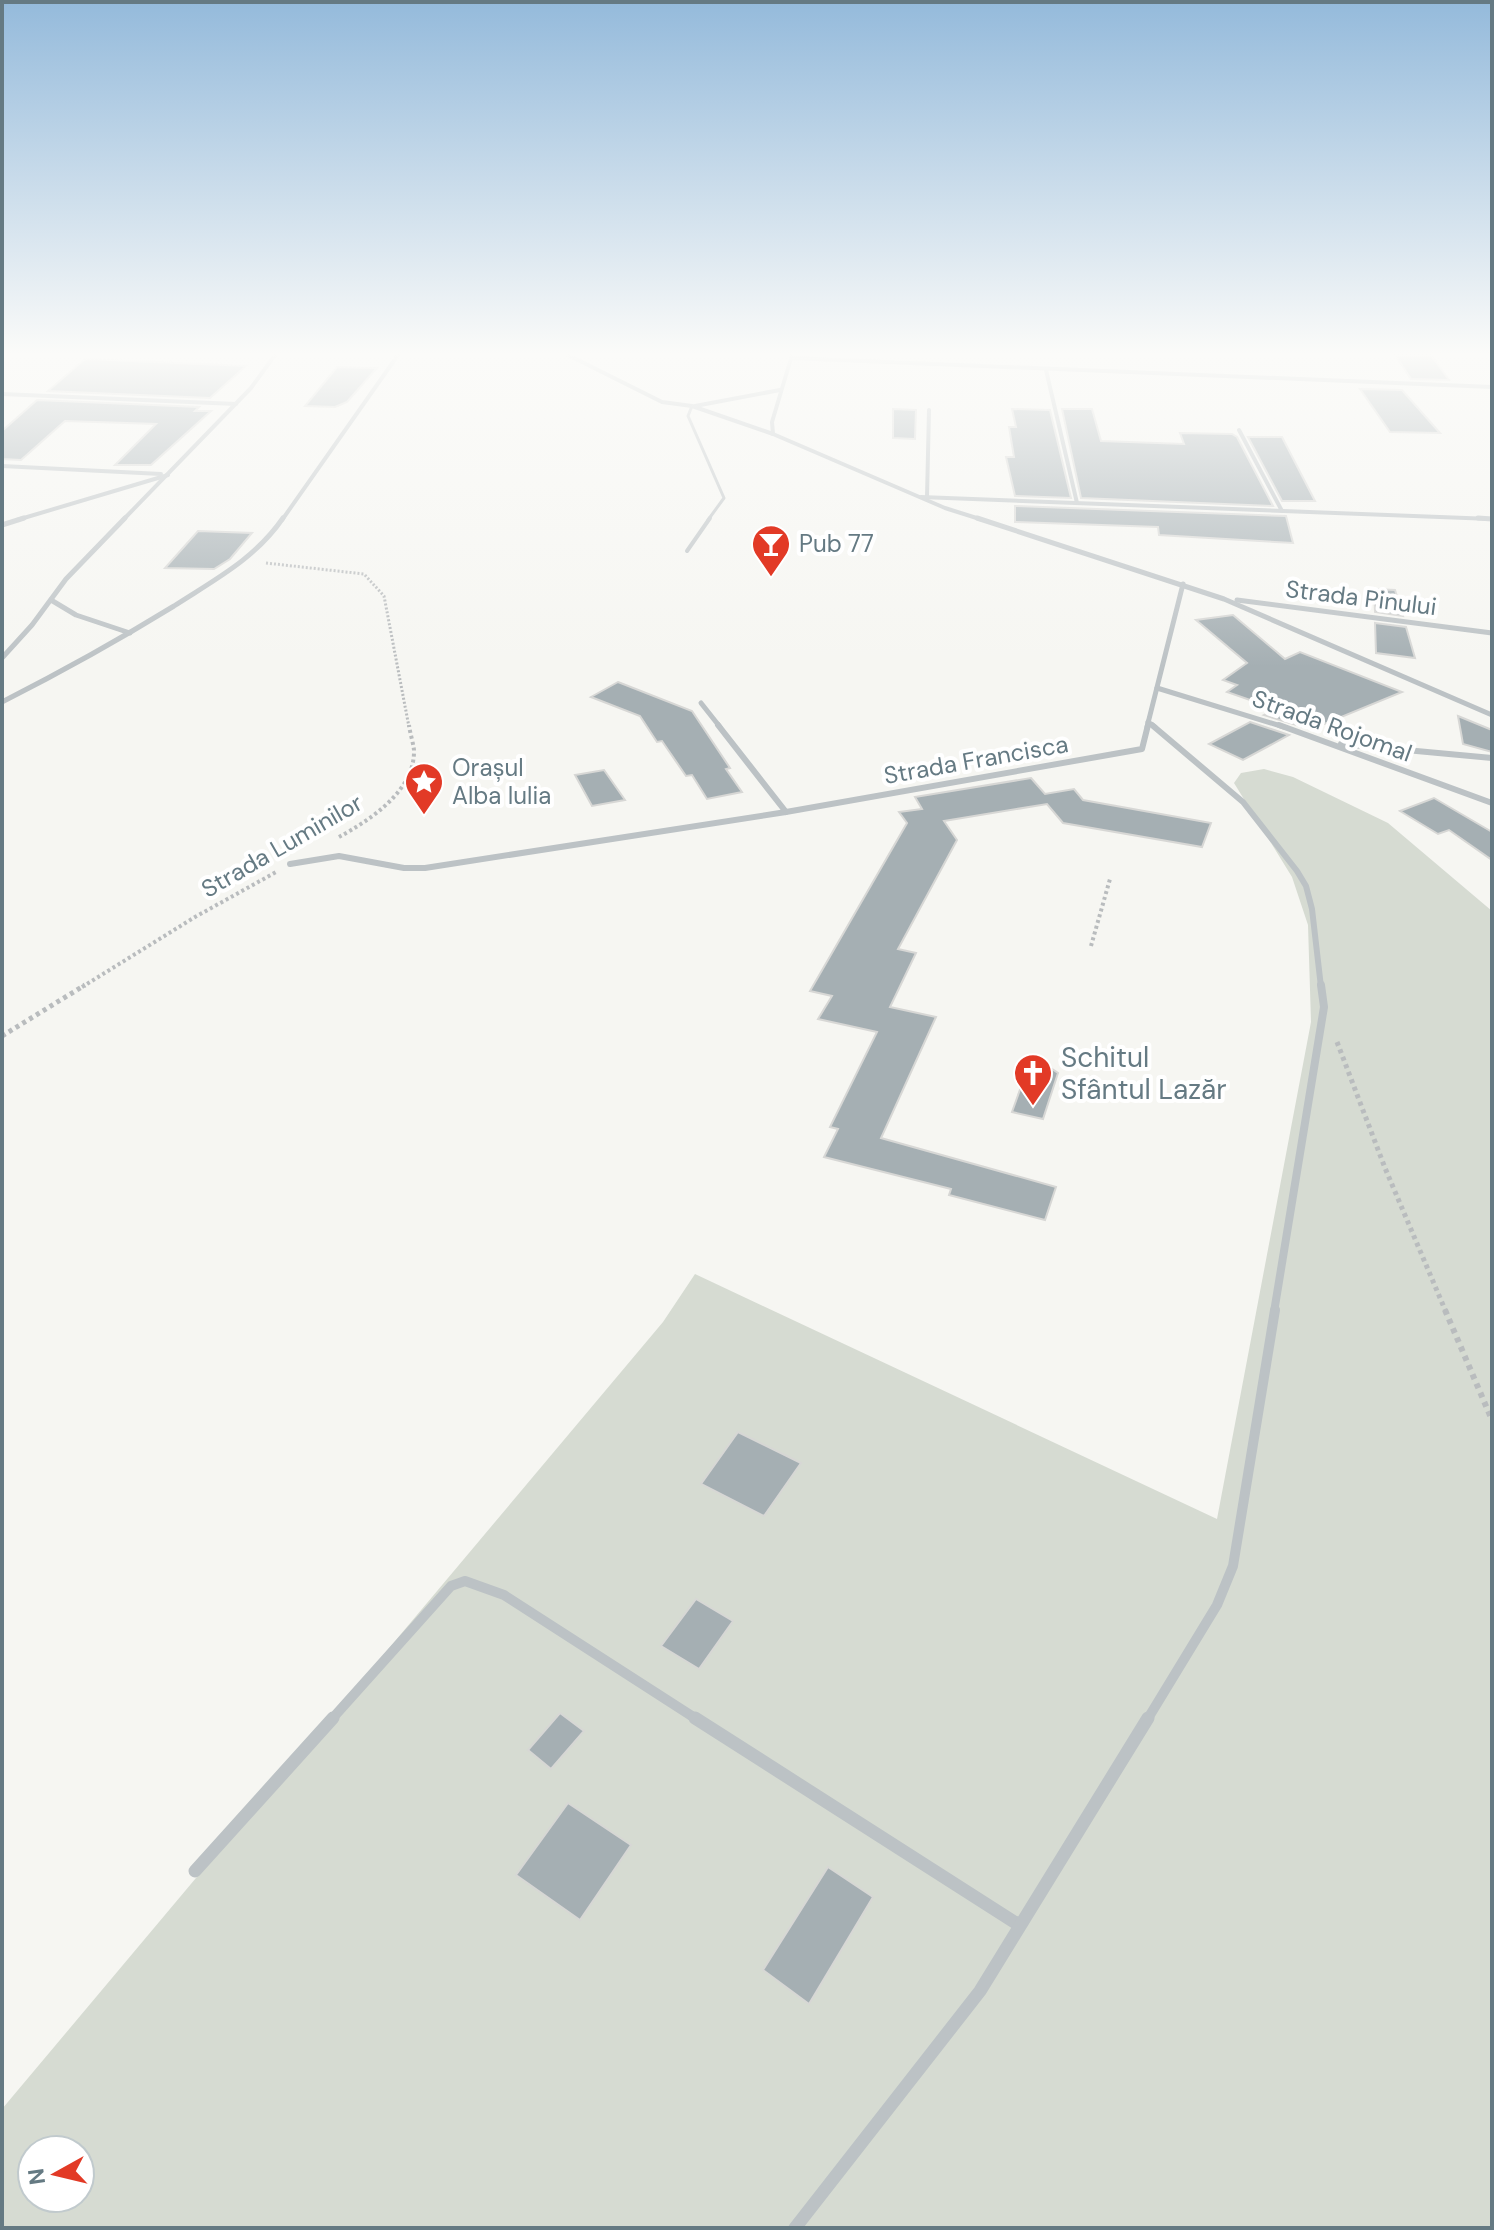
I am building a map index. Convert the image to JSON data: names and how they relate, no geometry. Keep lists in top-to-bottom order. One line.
{"streets":{"street":["Strada Pinului","Strada Rojomal","Strada Francisca"],"path":["Strada Luminilor"]},"crossings":[["Strada Rojomal","Strada Francisca"]],"places":{"bar":["Pub 77"],"place":["Orașul Alba Iulia"],"church":["Schitul Sfântul Lazăr"]},"north":"left"}
